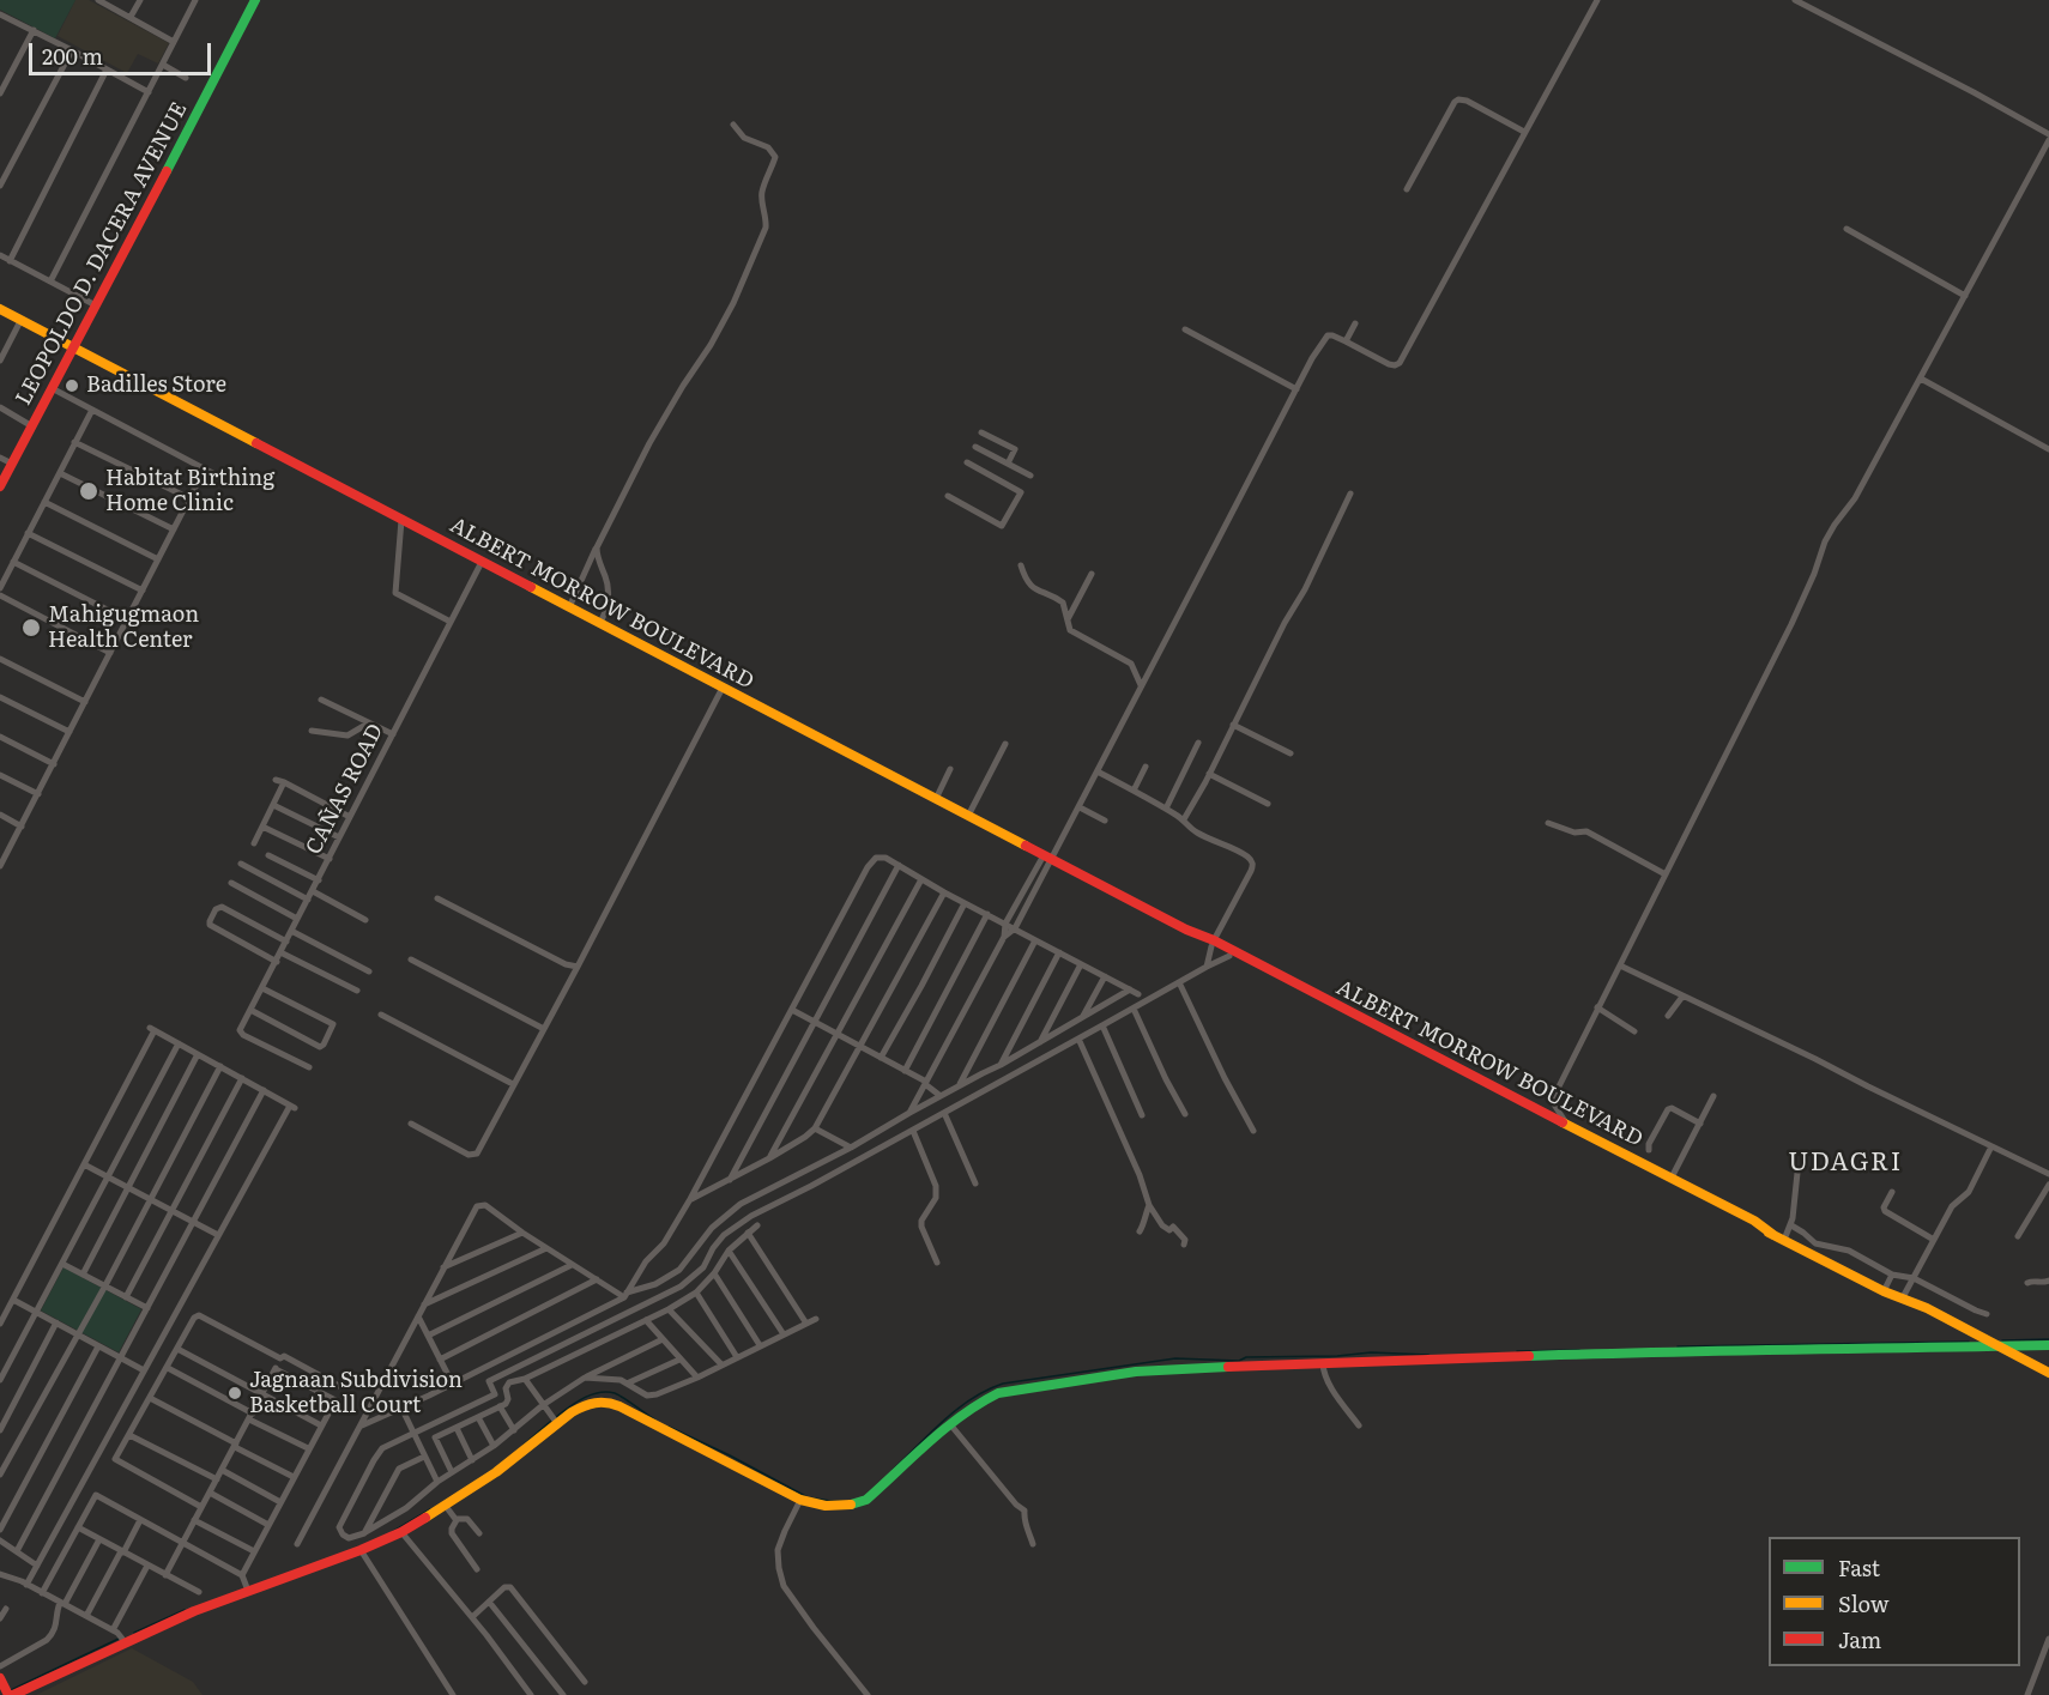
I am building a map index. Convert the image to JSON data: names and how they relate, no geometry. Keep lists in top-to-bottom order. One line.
{"streets":{"main road":["LEOPOLDO D. DACERA AVENUE","ALBERT MORROW BOULEVARD"],"street":["CAÑAS ROAD"]},"crossings":[["LEOPOLDO D. DACERA AVENUE","ALBERT MORROW BOULEVARD"],["ALBERT MORROW BOULEVARD","CAÑAS ROAD"]],"districts":["UDAGRI"],"places":["Badilles Store","Habitat Birthing Home Clinic","Mahigugmaon Health Center","Jagnaan Subdivision Basketball Court"],"legend":["Fast","Slow","Jam"],"scale_bar":"200 m"}
